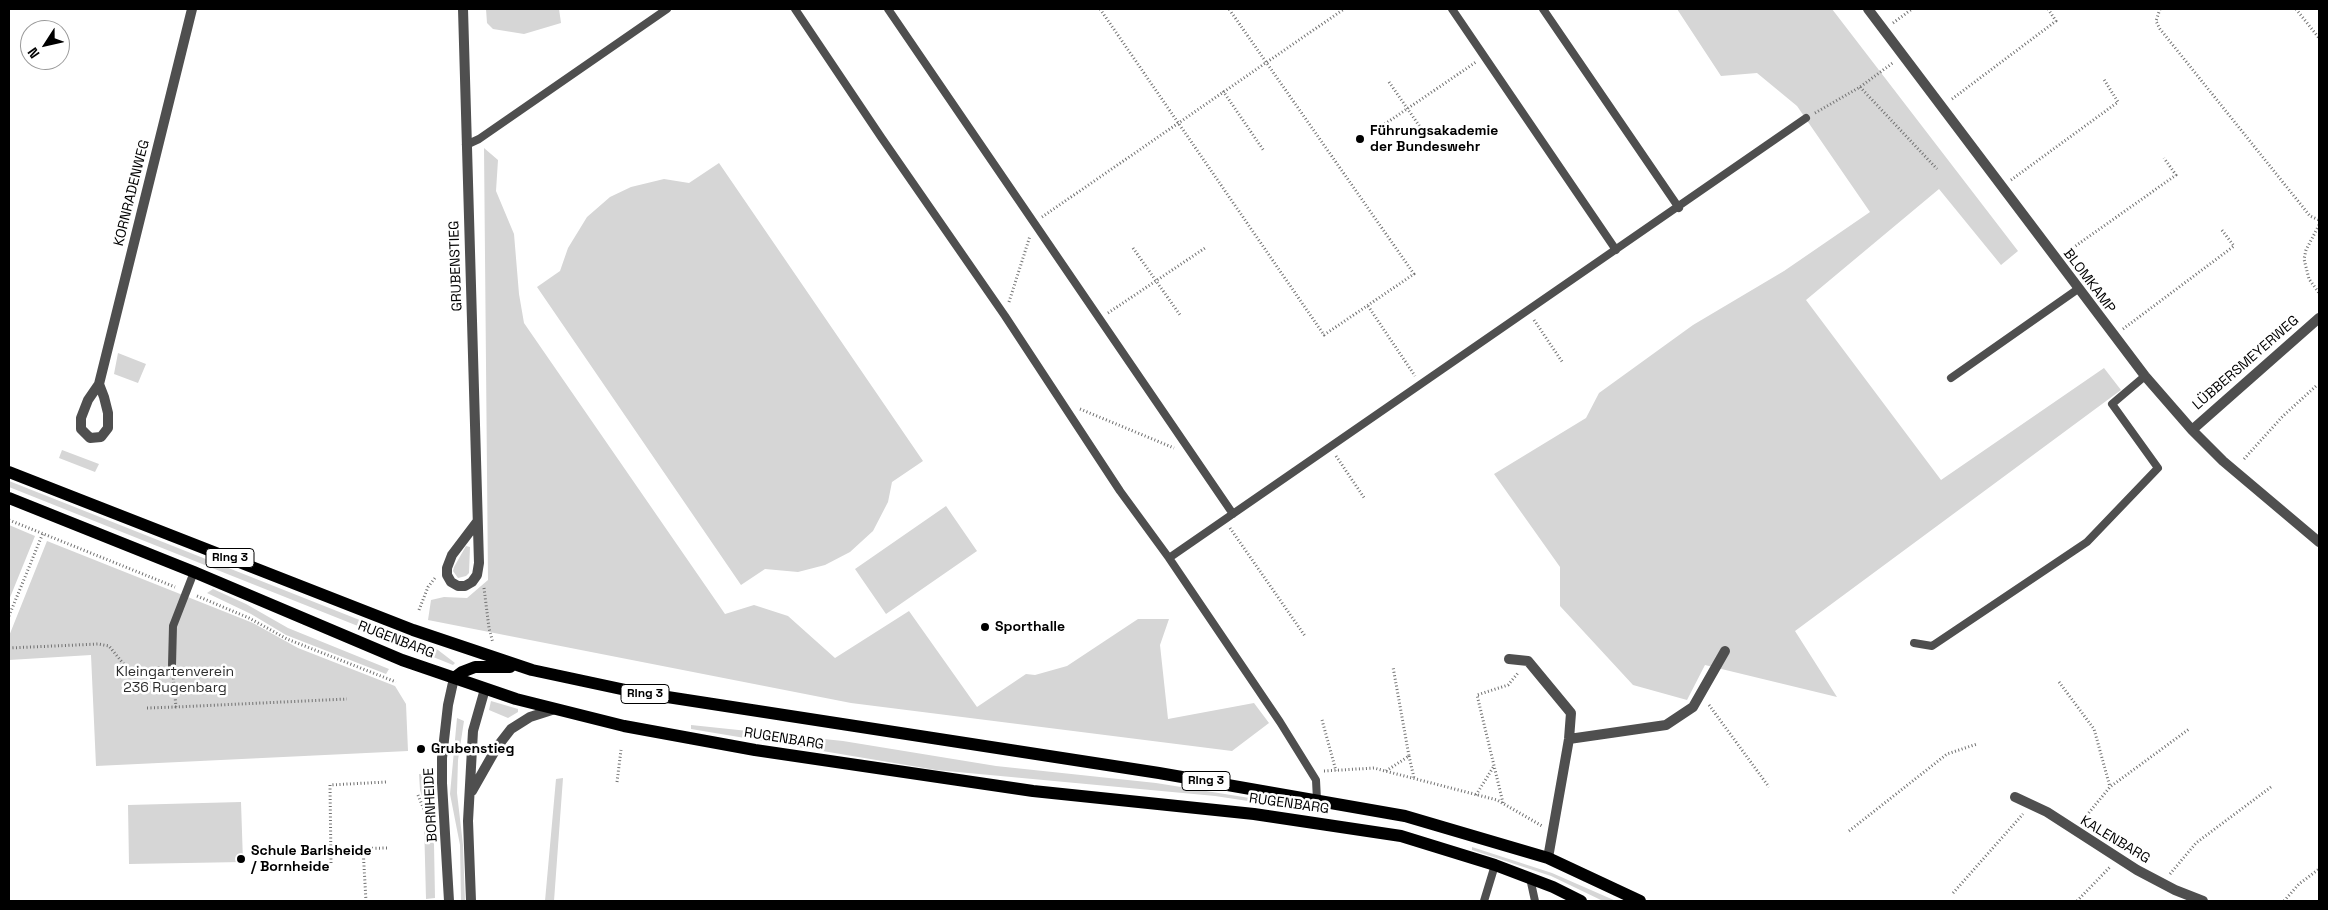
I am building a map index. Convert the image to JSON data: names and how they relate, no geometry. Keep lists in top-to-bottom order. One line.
{"streets":{"main road":["Ring 3","RUGENBARG"],"street":["KORNRADENWEG","GRUBENSTIEG","BLOMKAMP","LÜBBERSMEYERWEG","BORNHEIDE","KALENBARG"]},"crossings":[["BLOMKAMP","LÜBBERSMEYERWEG"],["RUGENBARG","BORNHEIDE"]],"parks":["Kleingartenverein 236 Rugenbarg"],"places":["Führungsakademie der Bundeswehr","Sporthalle","Grubenstieg","Schule Barlsheide / Bornheide"],"north":"bottom left"}
